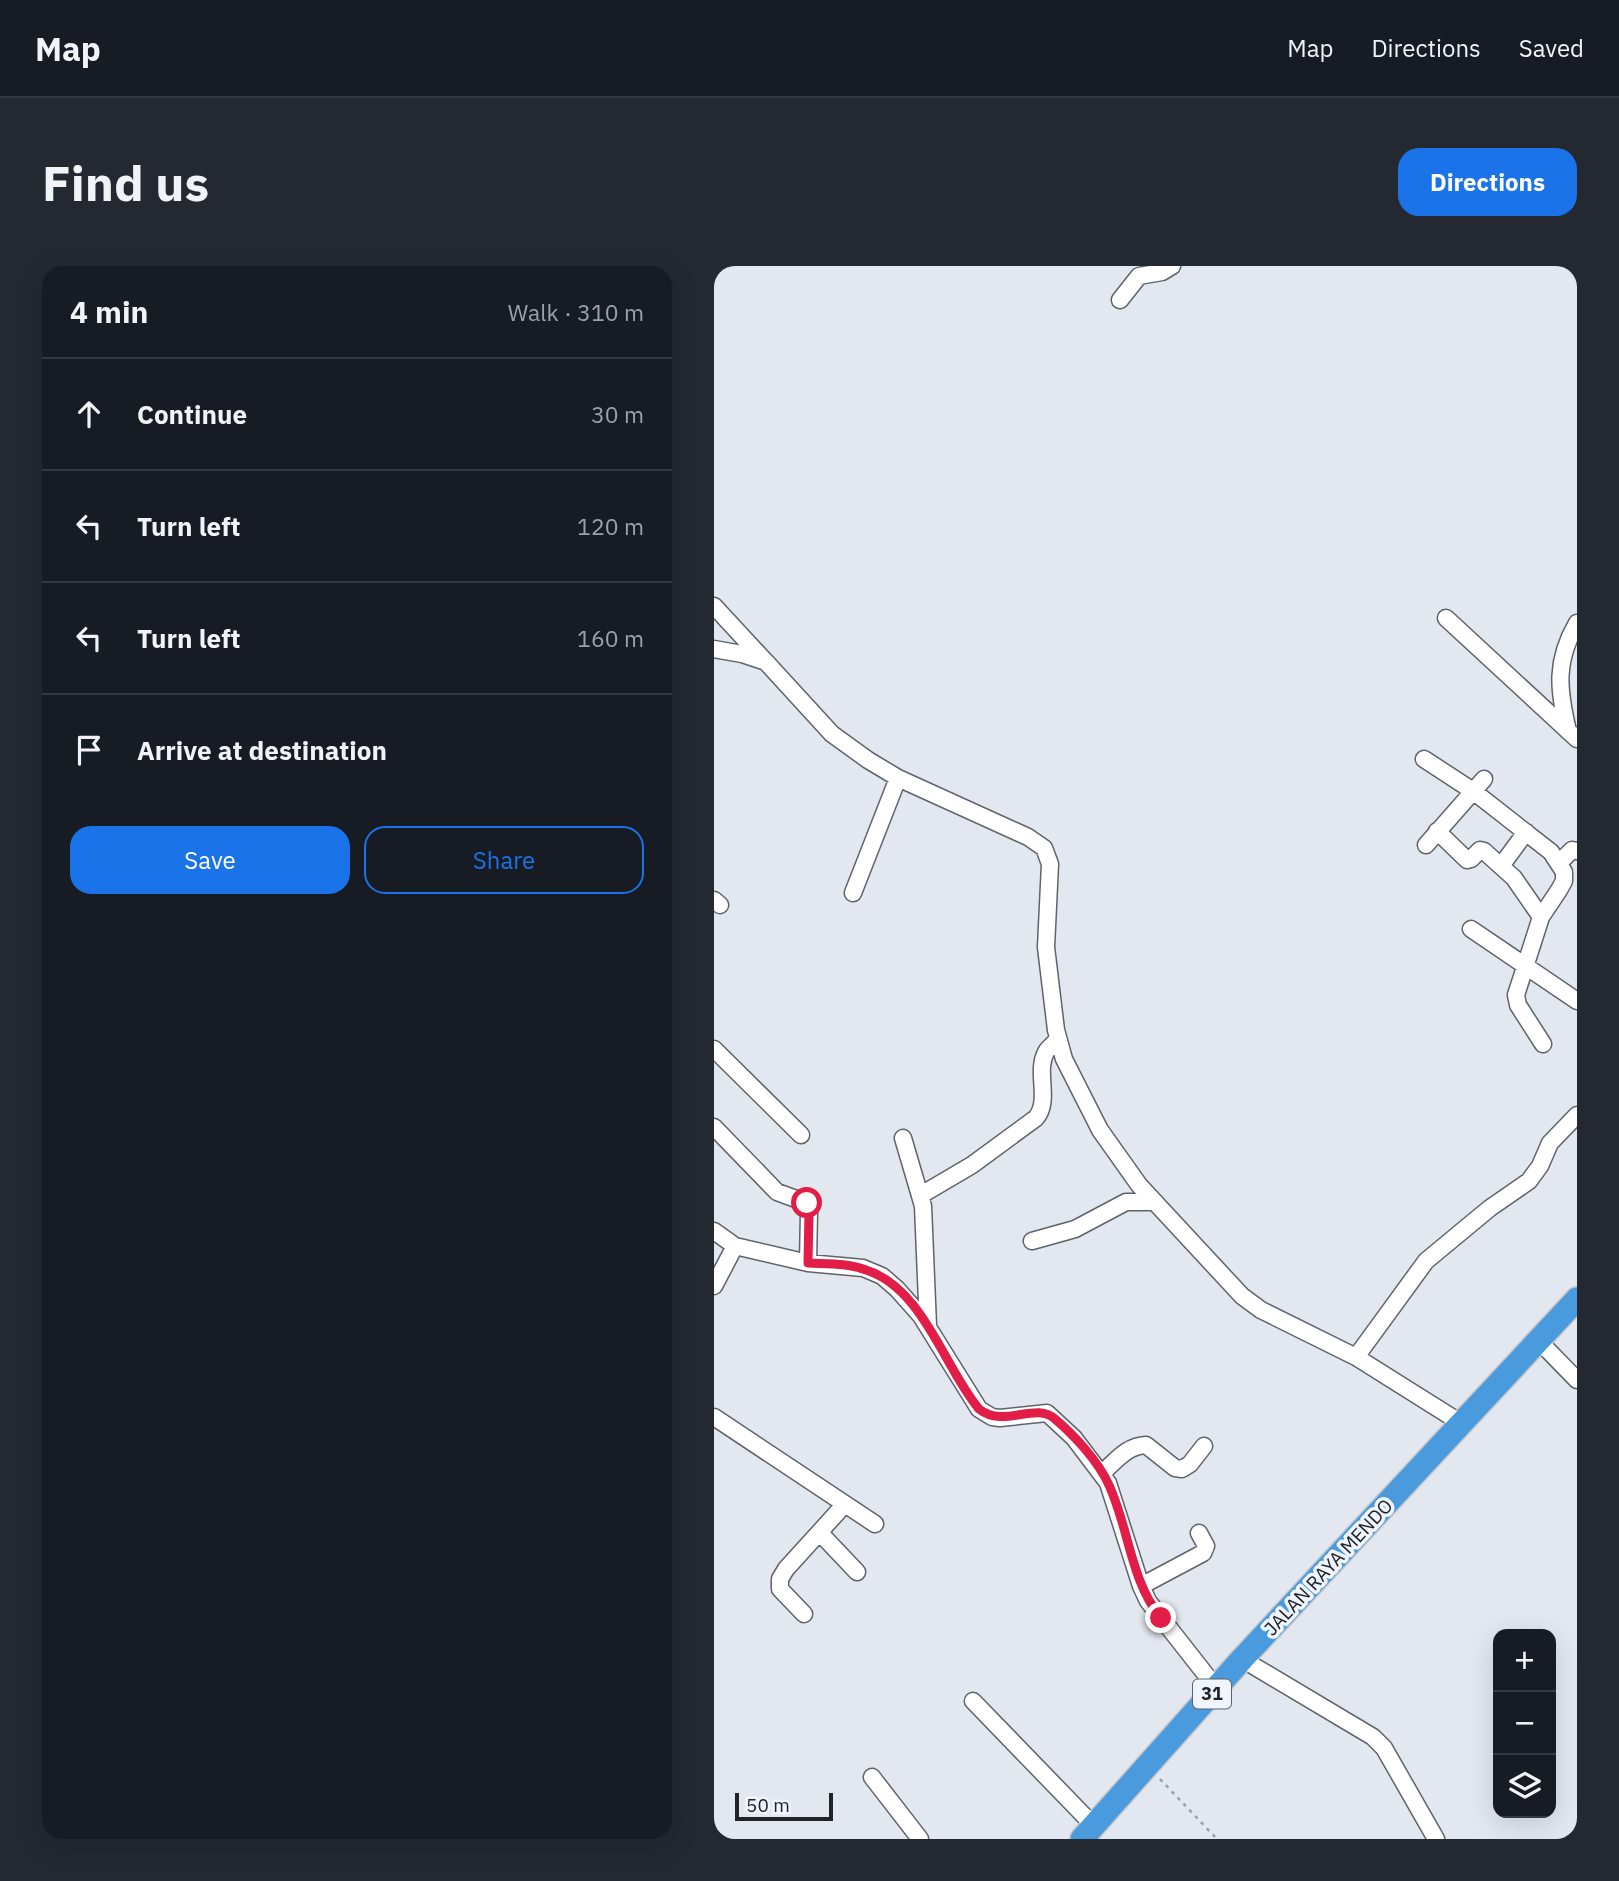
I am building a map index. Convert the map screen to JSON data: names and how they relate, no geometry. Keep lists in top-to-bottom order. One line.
{"streets":{"highway":["JALAN RAYA MENDO","31"]},"scale_bar":"50 m","page":{"header":"Map","nav":["Map","Directions","Saved"],"buttons":["Directions",["Save","Share"]],"title":"Find us","heading":["4 min","Walk · 310 m"],"list":[["Continue","30 m"],["Turn left","120 m"],["Turn left","160 m"],"Arrive at destination"],"map_buttons":["+","−"],"scale":"50 m"}}
